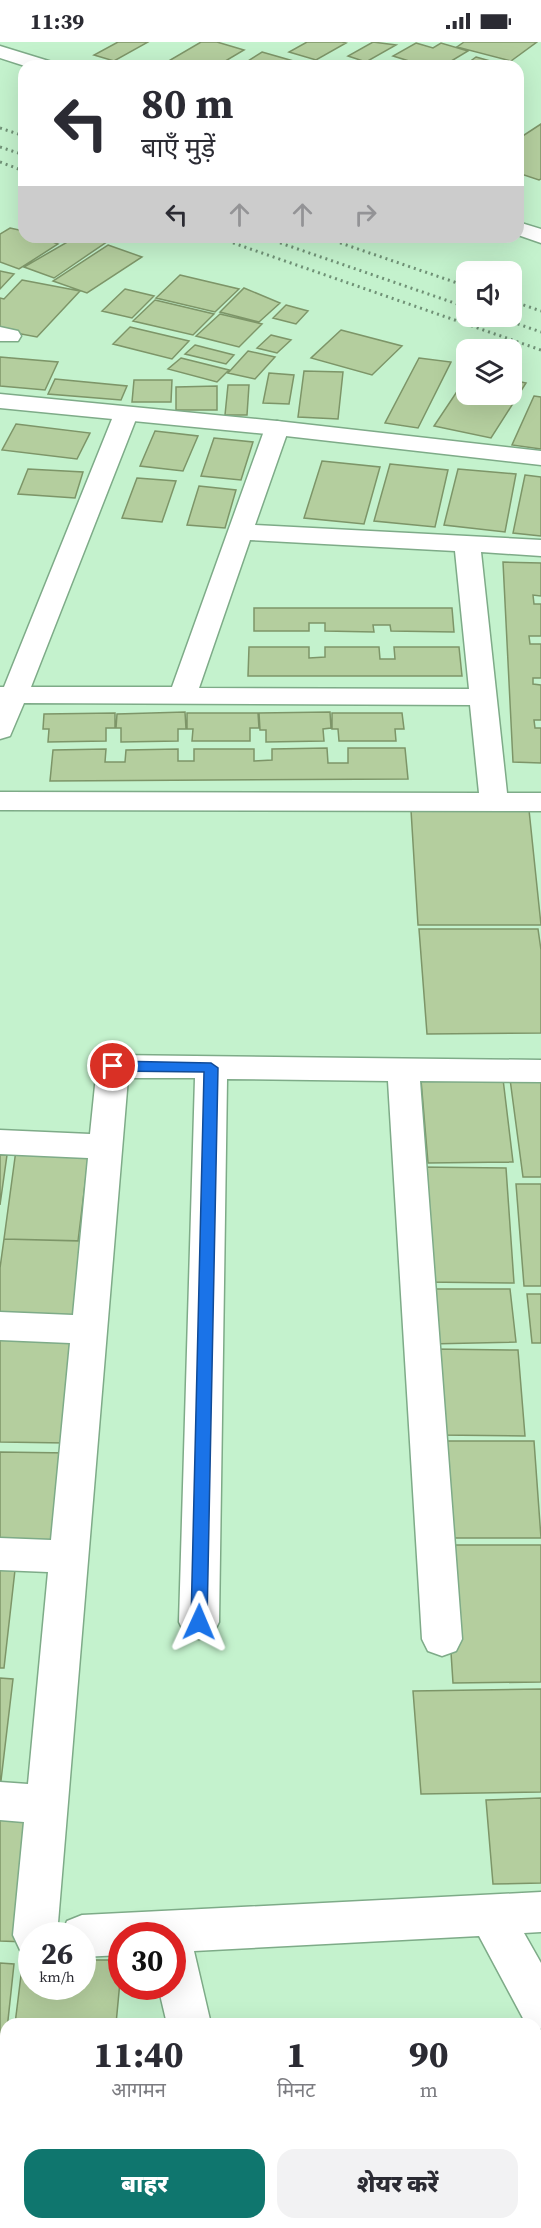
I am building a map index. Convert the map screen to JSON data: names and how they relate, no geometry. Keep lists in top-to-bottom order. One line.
{"page":{"status":"11:39","turn":["80 m","बाएँ मुड़ें"],"speed":"26 km/h","limit":"30","eta":["11:40","आगमन","1","मिनट","90","m"],"buttons":["बाहर","शेयर करें"]}}
